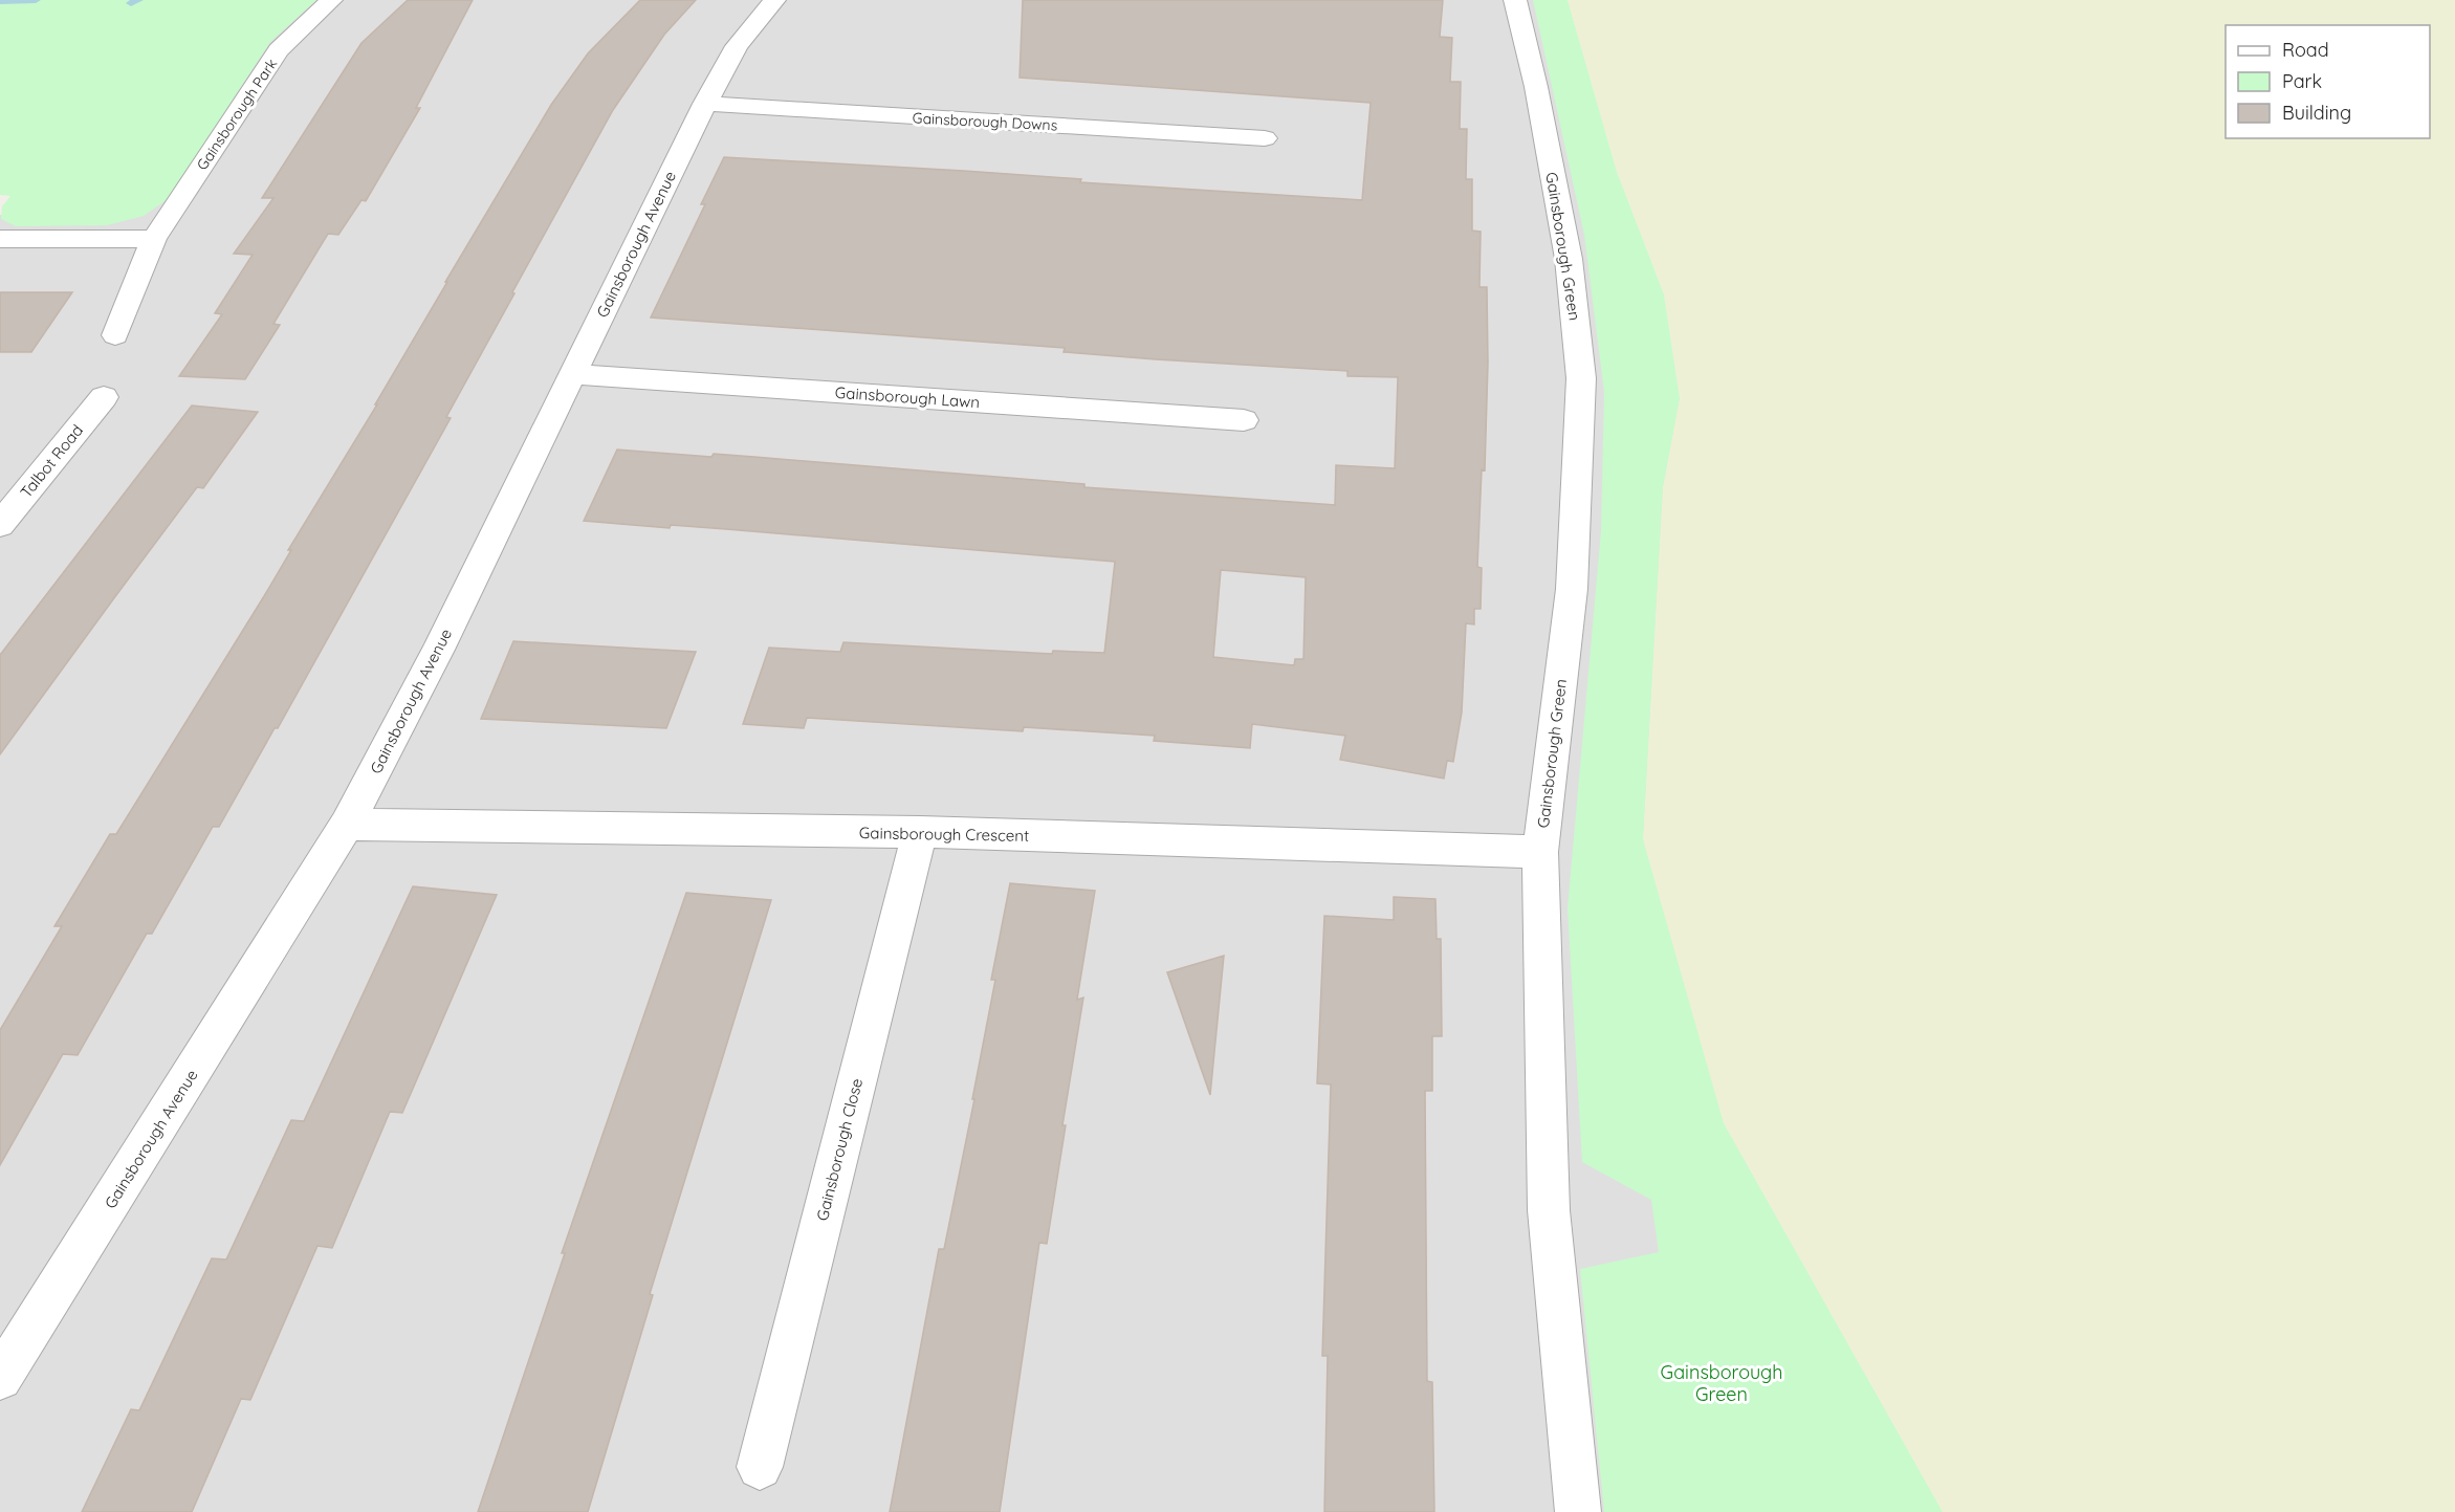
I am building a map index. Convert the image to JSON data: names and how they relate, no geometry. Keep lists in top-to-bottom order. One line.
{"streets":{"street":["Gainsborough Park","Gainsborough Downs","Gainsborough Avenue","Gainsborough Green","Gainsborough Lawn","Talbot Road","Gainsborough Crescent","Gainsborough Close"]},"crossings":[["Gainsborough Downs","Gainsborough Avenue"],["Gainsborough Avenue","Gainsborough Lawn"],["Gainsborough Avenue","Gainsborough Crescent"],["Gainsborough Green","Gainsborough Crescent"],["Gainsborough Crescent","Gainsborough Close"]],"parks":["Gainsborough Green"],"legend":["Road","Park","Building"]}
